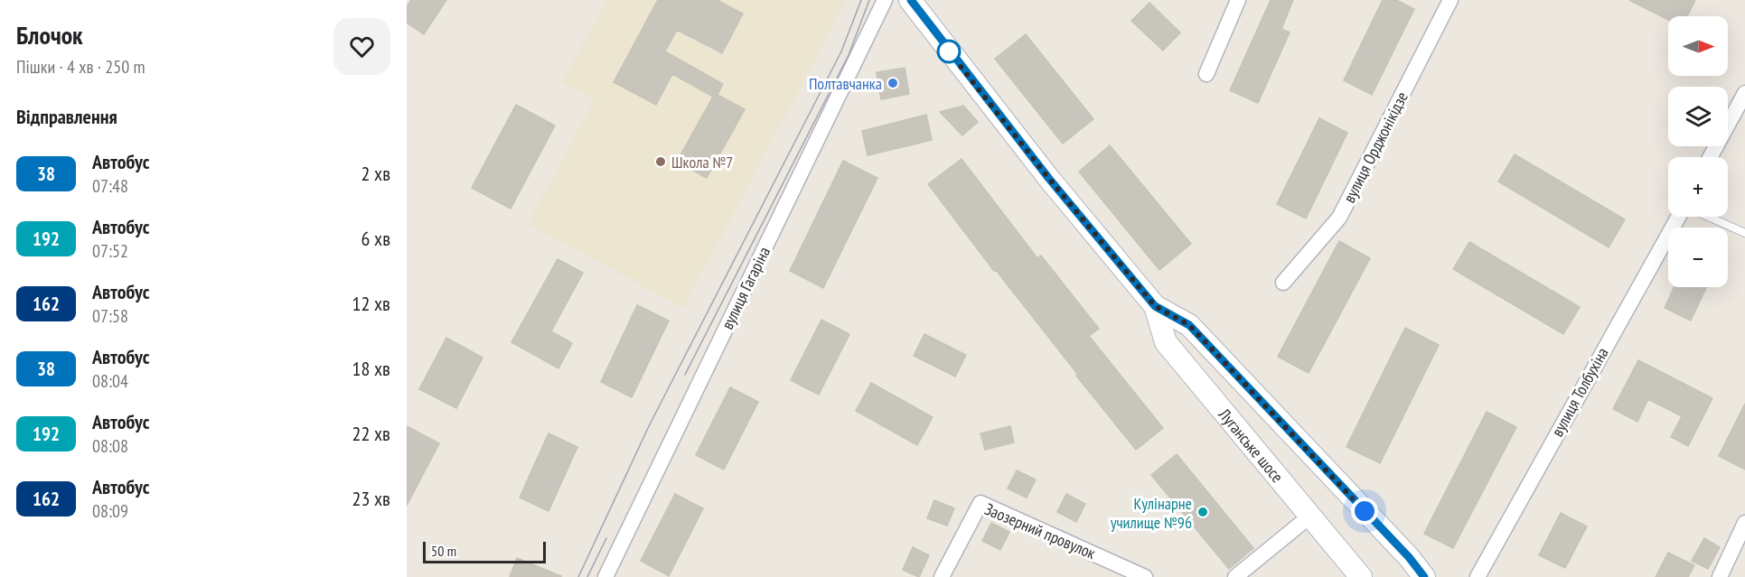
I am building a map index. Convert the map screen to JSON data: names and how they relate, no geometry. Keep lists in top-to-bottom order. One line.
{"streets":{"main road":["Луганське шосе"],"street":["вулиця Орджонікідзе","вулиця Гагаріна","вулиця Толбухіна","Заозерний провулок"]},"places":["Полтавчанка","Школа №7","Кулінарне училище №96"],"lines":["bus line 38"],"scale_bar":"50 m","north":"right","page":{"heading":[["Блочок","Пішки · 4 хв · 250 m"],"Відправлення"],"map_buttons":["+","−"],"list":[{"mark":"38","name":"Автобус","note":"07:48","value":"2 хв"},{"mark":"192","name":"Автобус","note":"07:52","value":"6 хв"},{"mark":"162","name":"Автобус","note":"07:58","value":"12 хв"},{"mark":"38","name":"Автобус","note":"08:04","value":"18 хв"},{"mark":"192","name":"Автобус","note":"08:08","value":"22 хв"},{"mark":"162","name":"Автобус","note":"08:09","value":"23 хв"}],"scale":"50 m"}}
